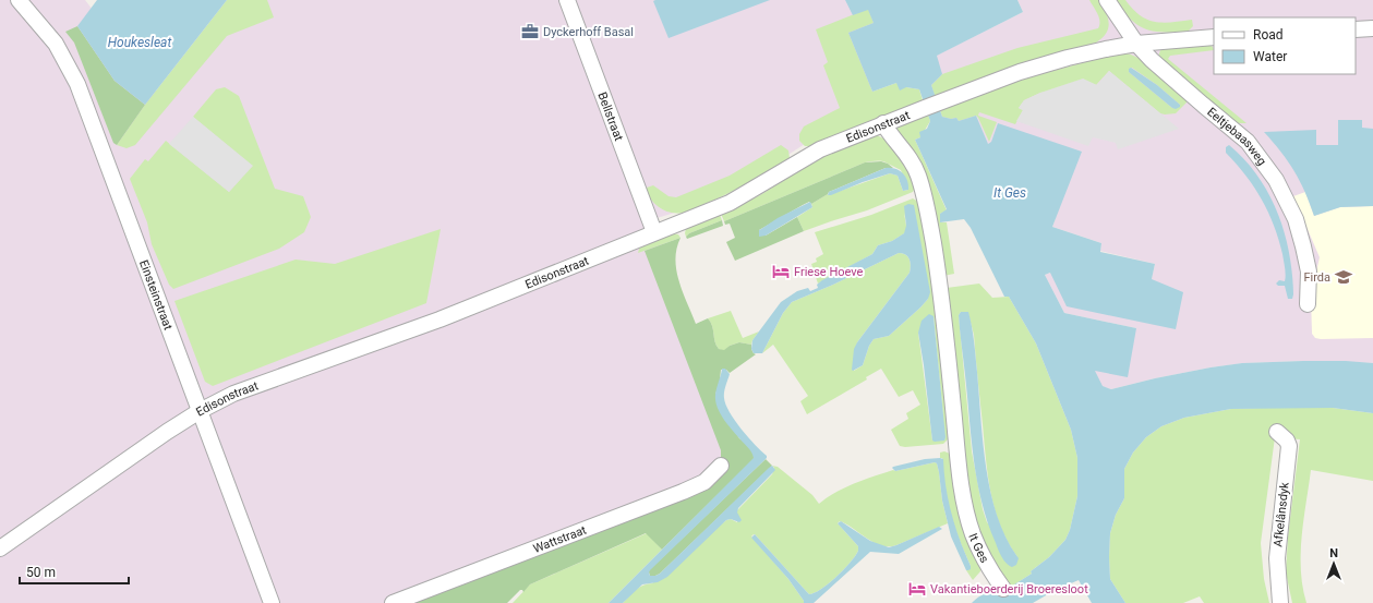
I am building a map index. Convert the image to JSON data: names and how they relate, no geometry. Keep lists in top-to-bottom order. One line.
{"streets":{"street":["Bellstraat","Edisonstraat","Eeltjebaasweg","Einsteinstraat","Afkelânsdyk","Wattstraat","It Ges"]},"crossings":[["Bellstraat","Edisonstraat"],["Edisonstraat","Eeltjebaasweg"],["Edisonstraat","Einsteinstraat"],["Edisonstraat","It Ges"]],"water":["Houkesleat","It Ges"],"places":{"office":["Dyckerhoff Basal"],"hotel":["Friese Hoeve","Vakantieboerderij Broeresloot"],"school or university":["Firda"]},"legend":["Road","Water"],"scale_bar":"50 m","north":"top"}
